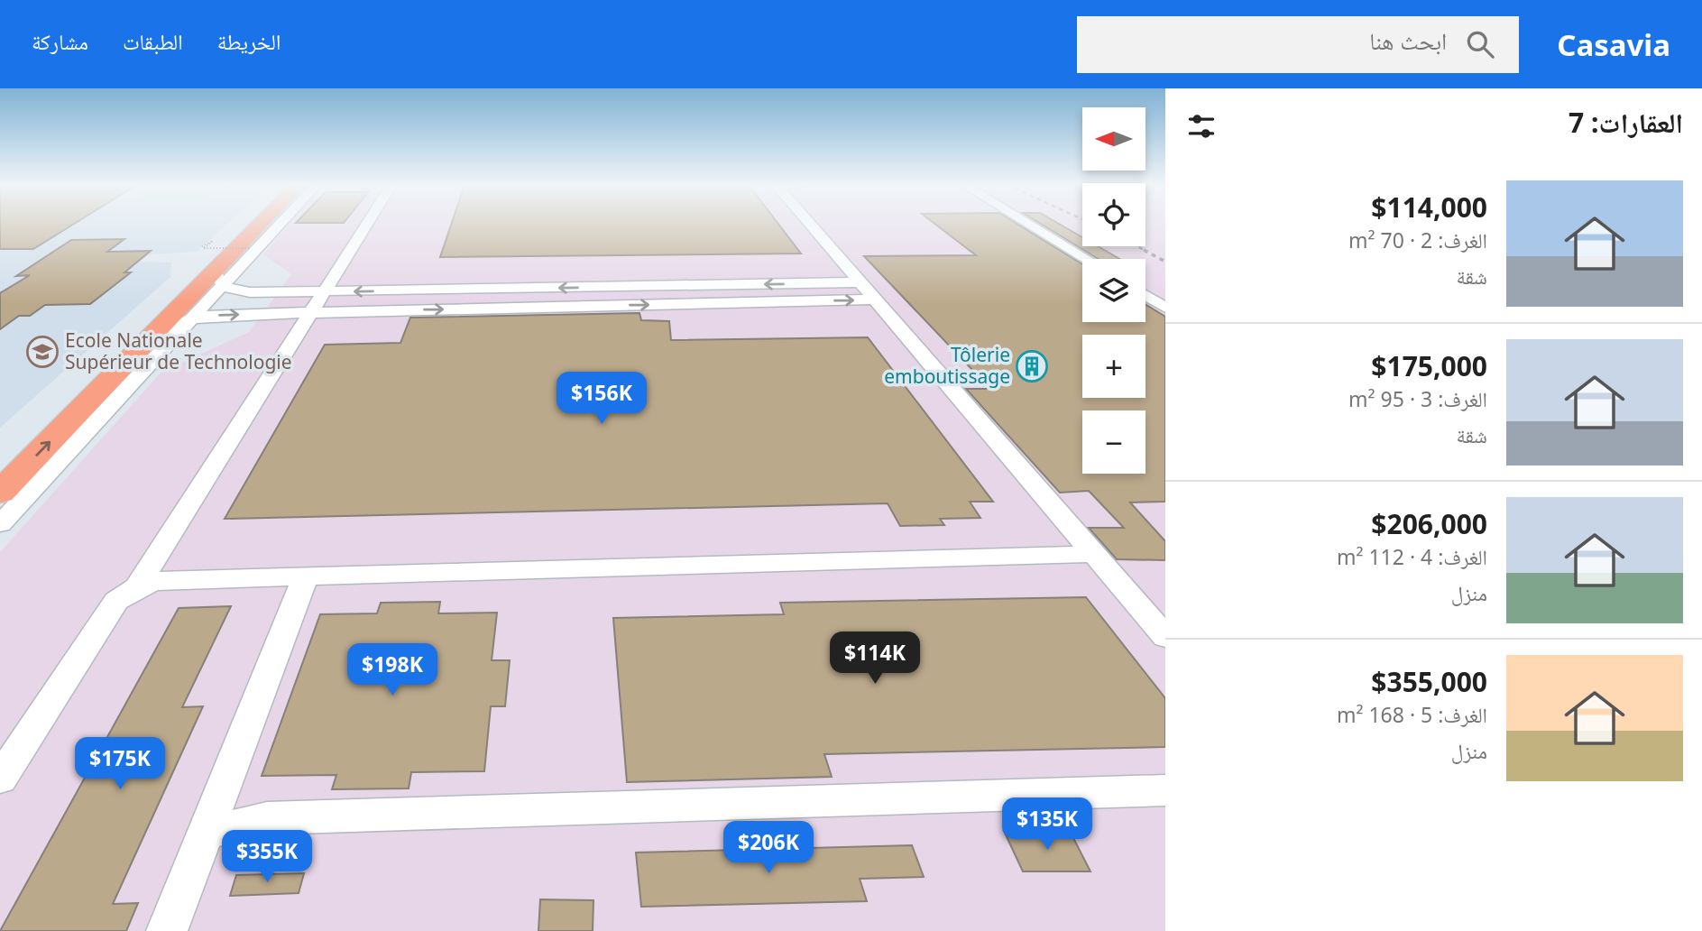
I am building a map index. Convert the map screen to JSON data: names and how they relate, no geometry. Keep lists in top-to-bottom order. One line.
{"places":{"school or university":["Ecole Nationale Supérieur de Technologie"],"building":["Tôlerie emboutissage"]},"north":"left","page":{"header":"Casavia","search":"ابحث هنا","nav":["الخريطة","الطبقات","مشاركة"],"heading":"العقارات: 7","map_buttons":["+","−"],"list":[{"name":"$114,000","note":"الغرف: 2 · 70 m² · شقة"},{"name":"$175,000","note":"الغرف: 3 · 95 m² · شقة"},{"name":"$206,000","note":"الغرف: 4 · 112 m² · منزل"},{"name":"$355,000","note":"الغرف: 5 · 168 m² · منزل"}],"price":["$156K","$114K","$198K","$175K","$135K","$206K","$355K"]}}
